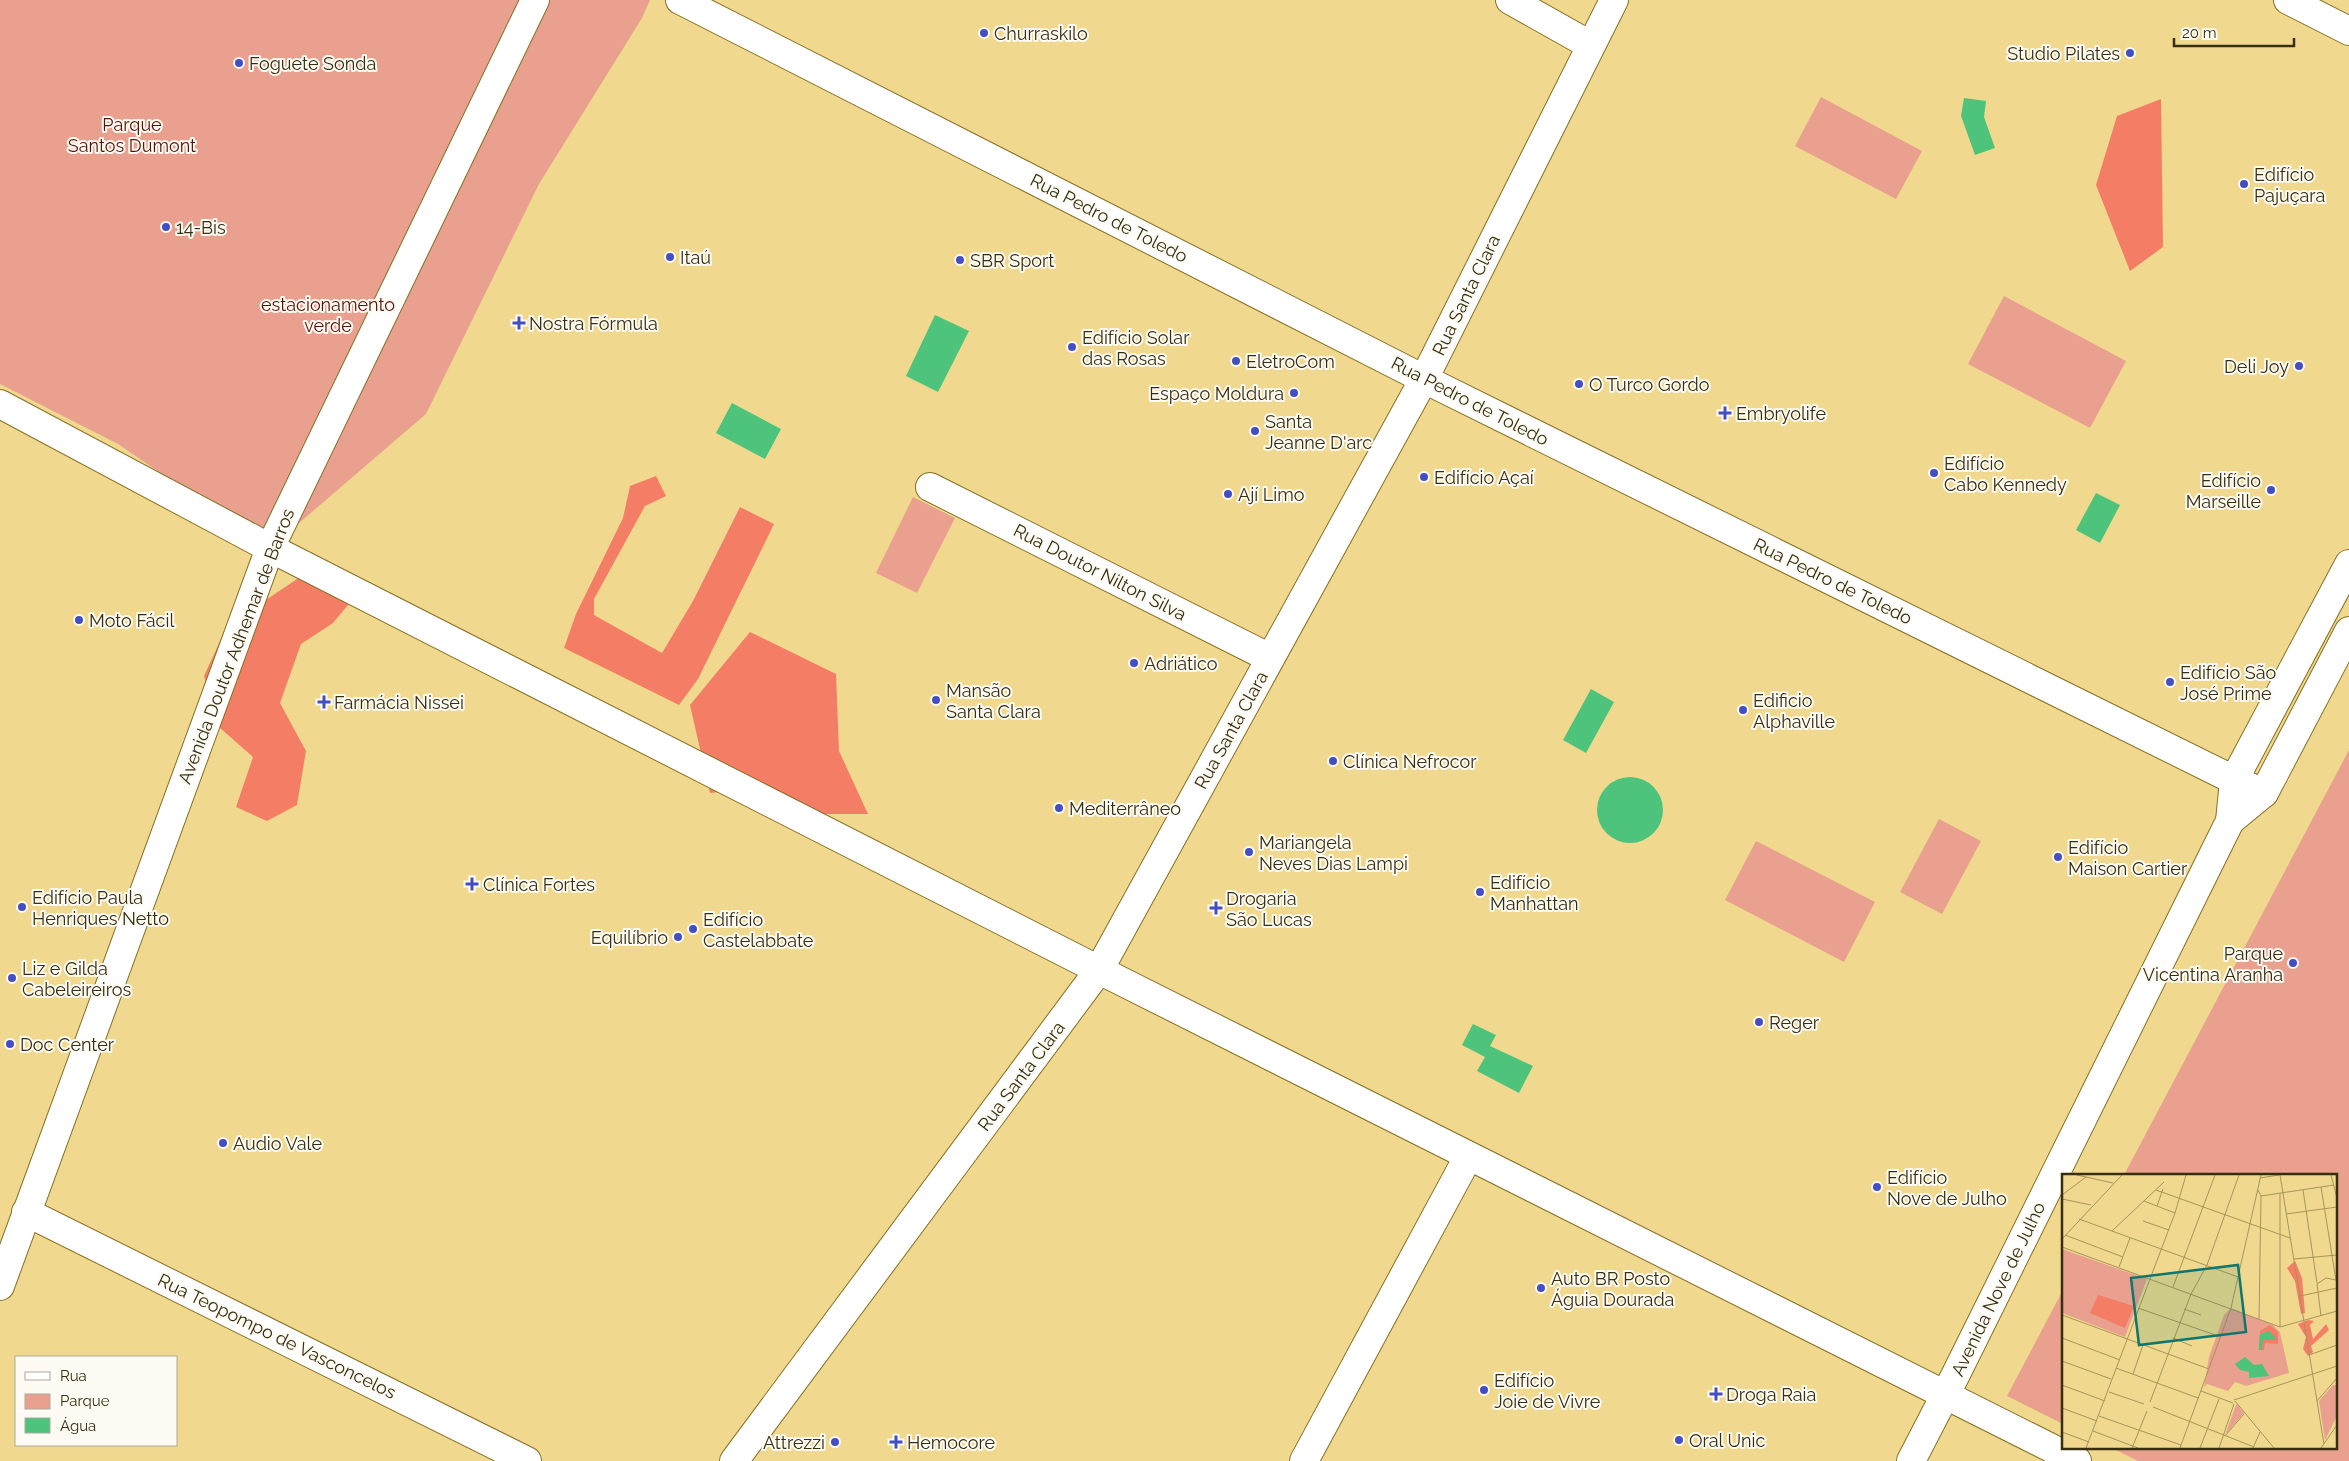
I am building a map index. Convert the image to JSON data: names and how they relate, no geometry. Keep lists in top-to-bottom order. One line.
{"streets":{"street":["Rua Pedro de Toledo","Rua Santa Clara","Rua Doutor Nilton Silva","Avenida Doutor Adhemar de Barros","Avenida Nove de Julho","Rua Teopompo de Vasconcelos"]},"crossings":[["Rua Pedro de Toledo","Rua Santa Clara"],["Rua Pedro de Toledo","Avenida Nove de Julho"],["Rua Santa Clara","Rua Doutor Nilton Silva"],["Avenida Doutor Adhemar de Barros","Rua Teopompo de Vasconcelos"]],"parks":["Parque Santos Dumont","estacionamento verde"],"places":{"other":["Churraskilo","Studio Pilates","Foguete Sonda","Edifício Pajuçara","14-Bis","Itaú","SBR Sport","Edifício Solar das Rosas","EletroCom","Deli Joy","O Turco Gordo","Espaço Moldura","Santa Jeanne D'arc","Edifício Cabo Kennedy","Edifício Açaí","Edifício Marseille","Ají Limo","Moto Fácil","Adriático","Edifício São José Prime","Mansão Santa Clara","Edificio Alphaville","Clínica Nefrocor","Mediterrâneo","Mariangela Neves Dias Lampi","Edifício Maison Cartier","Edifício Manhattan","Edifício Paula Henriques Netto","Edifício Castelabbate","Equilíbrio","Parque Vicentina Aranha","Liz e Gilda Cabeleireiros","Reger","Doc Center","Audio Vale","Edifício Nove de Julho","Auto BR Posto Águia Dourada","Edifício Joie de Vivre","Oral Unic","Attrezzi"],"health":["Nostra Fórmula","Embryolife","Farmácia Nissei","Clínica Fortes","Drogaria São Lucas","Droga Raia","Hemocore"]},"legend":["Rua","Parque","Água"],"scale_bar":"20 m"}
